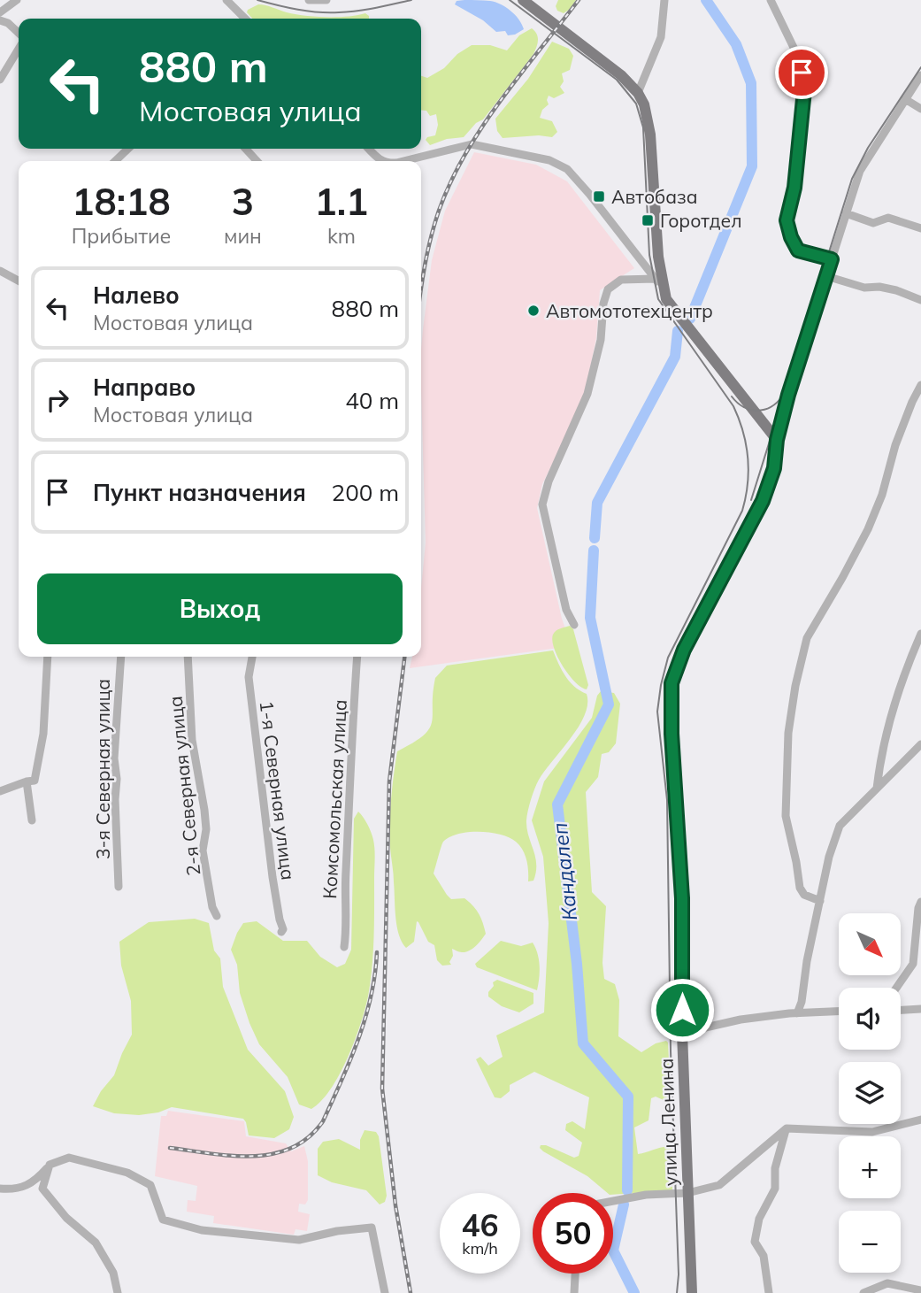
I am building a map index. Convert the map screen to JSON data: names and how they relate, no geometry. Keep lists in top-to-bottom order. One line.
{"streets":{"main road":["улица Ленина"],"street":["3-я Северная улица","2-я Северная улица","1-я Северная улица","Комсомольская улица"]},"water":["Кандалеп"],"places":{"transit":["Автобаза","Горотдел"],"other":["Автомототехцентр"]},"north":"bottom right","page":{"turn":["880 m","Мостовая улица"],"eta":["18:18","Прибытие","3","мин","1.1","km"],"list":[{"name":"Налево","note":"Мостовая улица","value":"880 m"},{"name":"Направо","note":"Мостовая улица","value":"40 m"},{"name":"Пункт назначения","value":"200 m"}],"buttons":"Выход","map_buttons":["+","−"],"speed":"46 km/h","limit":"50"}}
